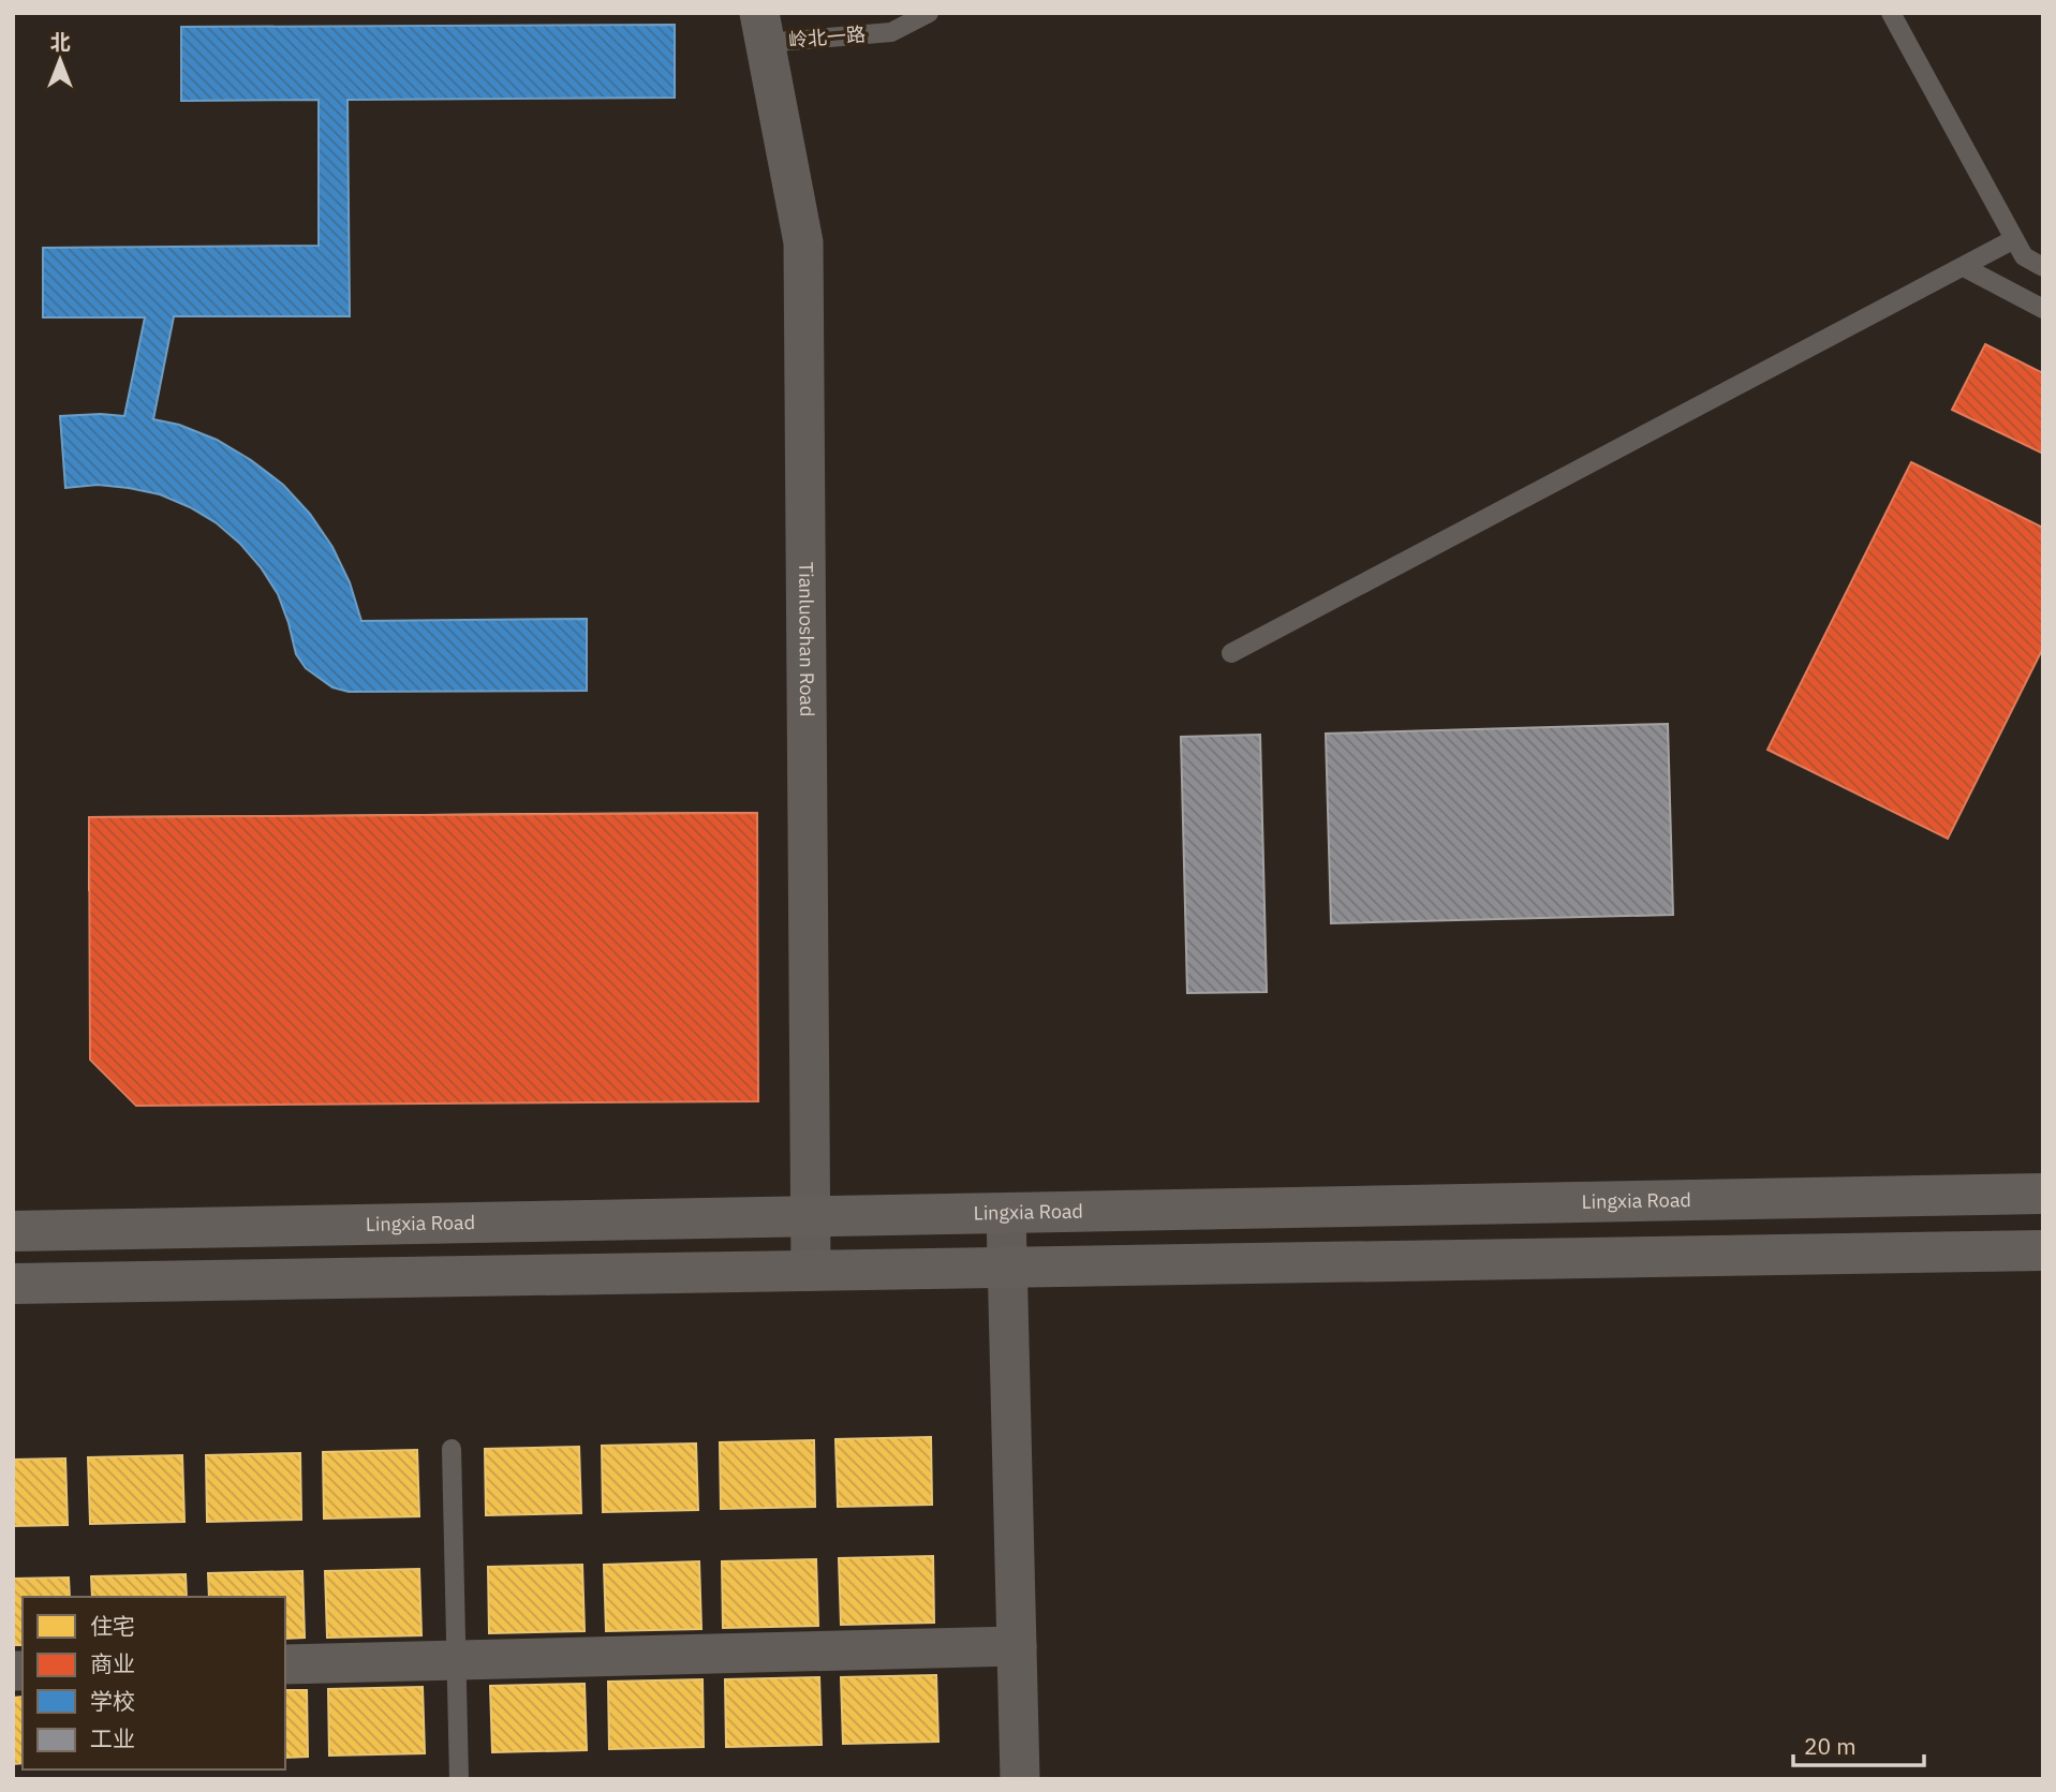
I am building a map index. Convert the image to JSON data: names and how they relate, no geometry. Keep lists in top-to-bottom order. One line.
{"streets":{"street":["Tianluoshan Road","Lingxia Road"],"lane":["岭北一路"]},"crossings":[["岭北一路","Tianluoshan Road"],["Tianluoshan Road","Lingxia Road"]],"legend":["住宅","商业","学校","工业"],"scale_bar":"20 m","north":"top"}
